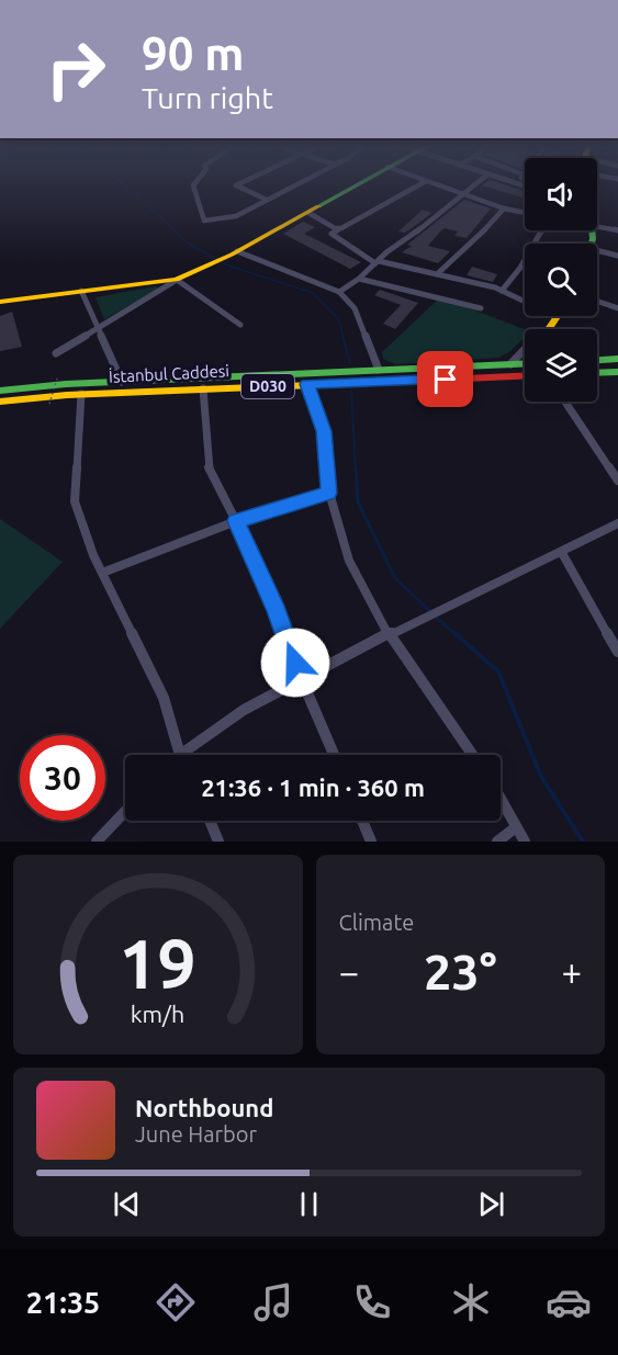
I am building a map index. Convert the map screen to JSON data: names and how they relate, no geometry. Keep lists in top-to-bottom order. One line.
{"streets":{"street":["İstanbul Caddesi","D030"]},"page":{"turn":["90 m","Turn right"],"limit":"30","trip":"21:36 · 1 min · 360 m","tile":"Climate","heat":["−","23°","+"],"song":["Northbound","June Harbor"],"tabs":"21:35","gauge":["19","km/h"]}}
